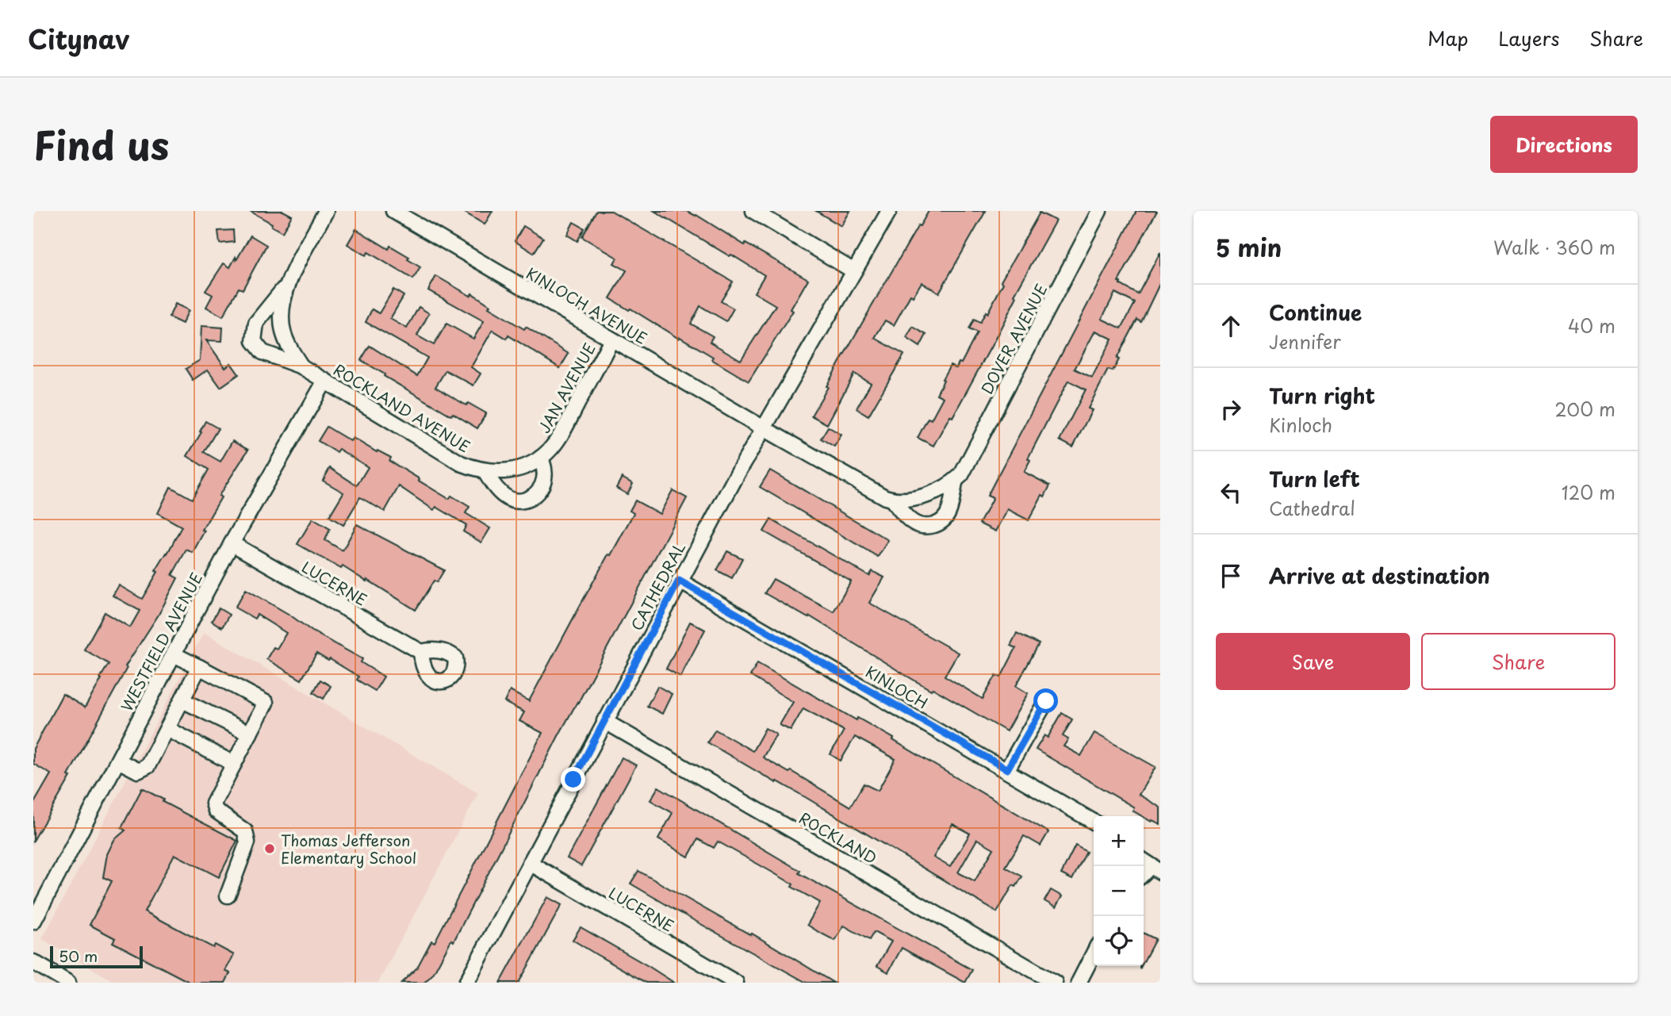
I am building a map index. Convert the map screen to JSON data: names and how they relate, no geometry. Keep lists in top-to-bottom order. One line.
{"streets":{"street":["KINLOCH AVENUE","DOVER AVENUE","JAN AVENUE","ROCKLAND AVENUE","LUCERNE","CATHEDRAL","WESTFIELD AVENUE","KINLOCH","ROCKLAND"]},"crossings":[["KINLOCH AVENUE","DOVER AVENUE"],["KINLOCH AVENUE","JAN AVENUE"],["KINLOCH AVENUE","CATHEDRAL"],["DOVER AVENUE","CATHEDRAL"],["JAN AVENUE","ROCKLAND AVENUE"],["ROCKLAND AVENUE","WESTFIELD AVENUE"],["LUCERNE","CATHEDRAL"],["LUCERNE","WESTFIELD AVENUE"],["CATHEDRAL","KINLOCH"],["CATHEDRAL","ROCKLAND"]],"places":["Thomas Jefferson Elementary School"],"scale_bar":"50 m","page":{"header":"Citynav","nav":["Map","Layers","Share"],"title":"Find us","buttons":["Directions",["Save","Share"]],"heading":["5 min","Walk · 360 m"],"list":[["Continue","Jennifer","40 m"],["Turn right","Kinloch","200 m"],["Turn left","Cathedral","120 m"],"Arrive at destination"],"map_buttons":["+","−"],"scale":"50 m"}}
